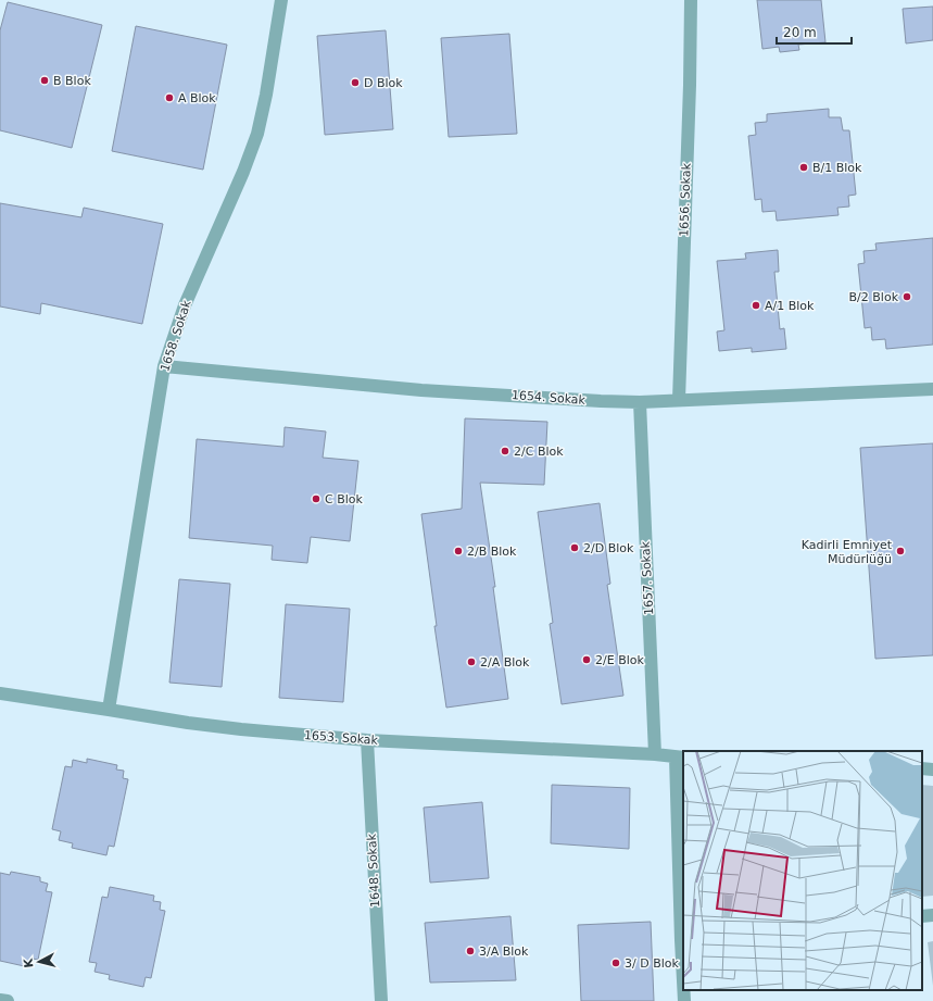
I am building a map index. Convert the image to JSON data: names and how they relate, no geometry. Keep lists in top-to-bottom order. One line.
{"streets":{"street":["1656. Sokak","1658. Sokak","1654. Sokak","1657. Sokak","1653. Sokak","1648. Sokak"]},"crossings":[["1656. Sokak","1654. Sokak"],["1658. Sokak","1654. Sokak"],["1658. Sokak","1653. Sokak"],["1654. Sokak","1657. Sokak"],["1657. Sokak","1653. Sokak"],["1653. Sokak","1648. Sokak"]],"places":["B Blok","D Blok","A Blok","B/1 Blok","B/2 Blok","A/1 Blok","2/C Blok","C Blok","2/D Blok","2/B Blok","Kadirli Emniyet Müdürlüğü","2/E Blok","2/A Blok","3/A Blok","3/ D Blok"],"scale_bar":"20 m","north":"left"}
